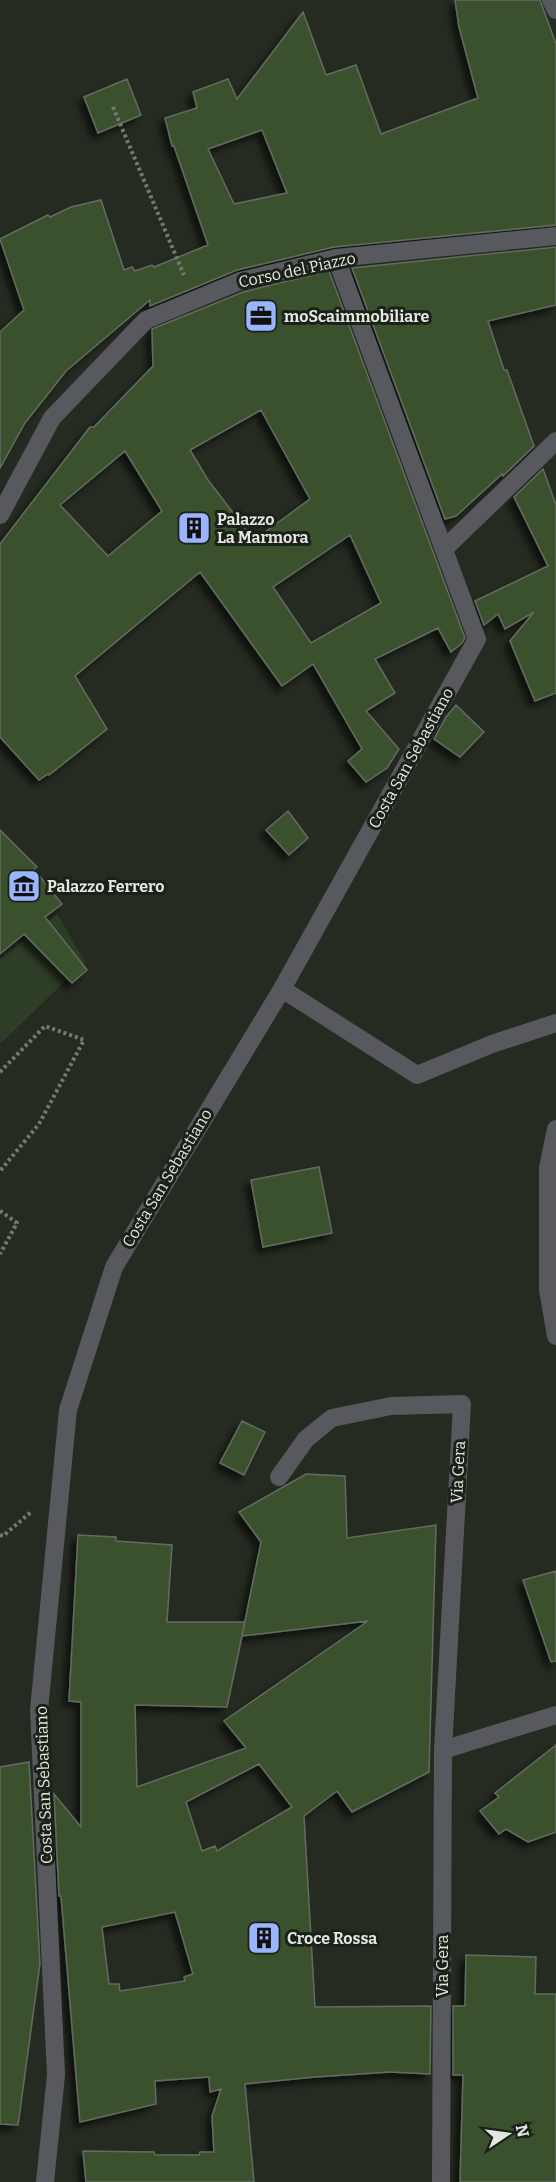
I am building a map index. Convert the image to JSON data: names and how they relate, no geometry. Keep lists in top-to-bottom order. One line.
{"streets":{"street":["Corso del Piazzo","Costa San Sebastiano","Via Gera"]},"crossings":[["Corso del Piazzo","Costa San Sebastiano"]],"places":{"office":["moScaimmobiliare"],"building":["Palazzo La Marmora","Croce Rossa"],"museum":["Palazzo Ferrero"]},"north":"right"}
